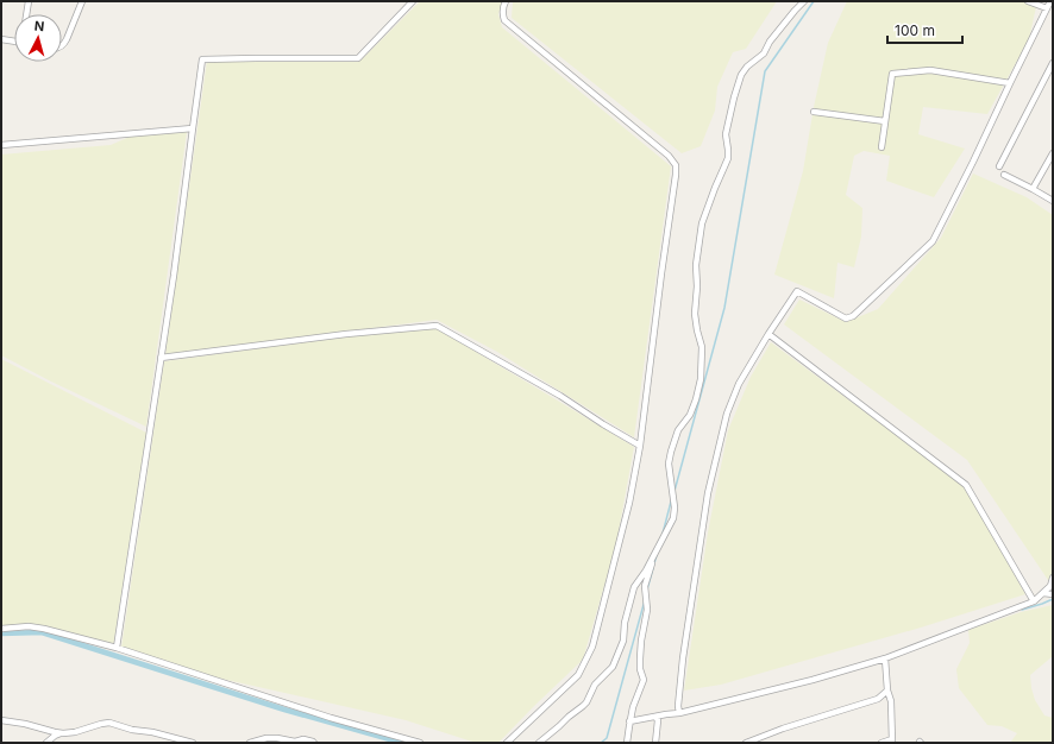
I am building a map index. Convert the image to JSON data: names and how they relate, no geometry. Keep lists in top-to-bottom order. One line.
{"scale_bar":"100 m","north":"top"}
